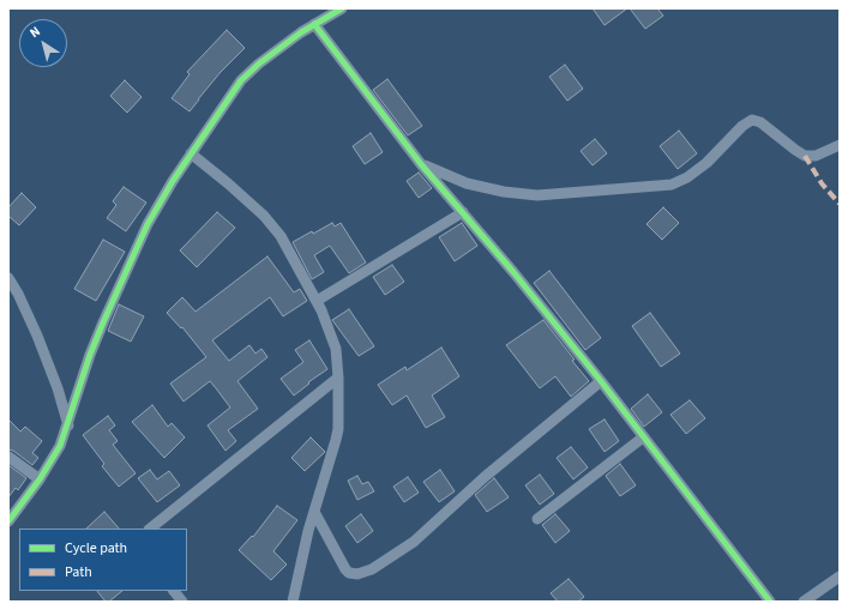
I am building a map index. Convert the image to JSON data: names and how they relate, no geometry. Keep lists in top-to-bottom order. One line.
{"legend":["Cycle path","Path"],"north":"top left"}
